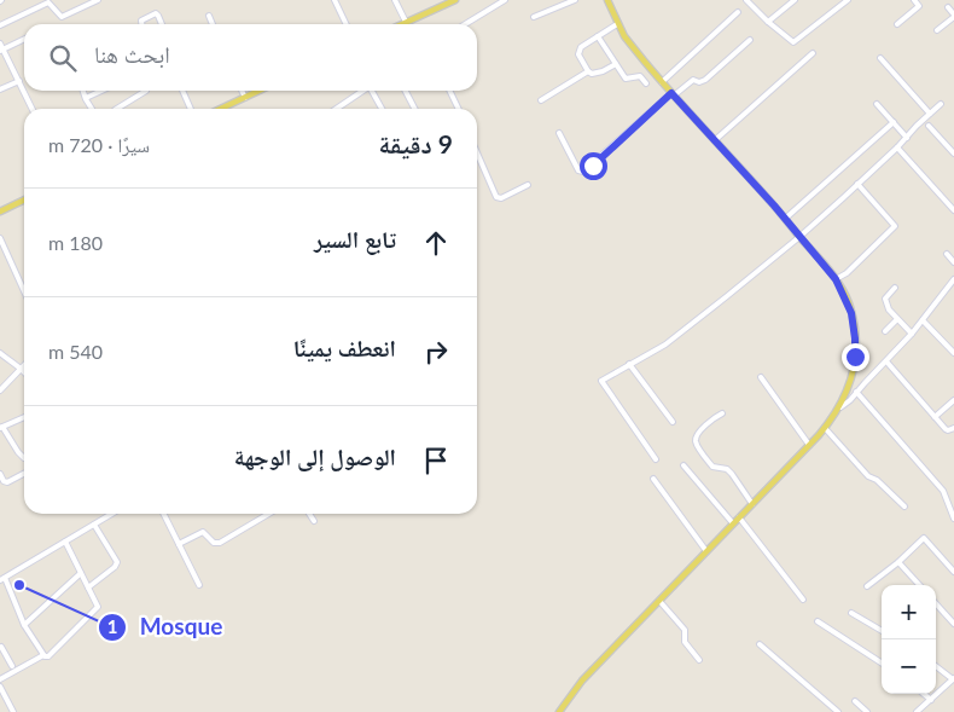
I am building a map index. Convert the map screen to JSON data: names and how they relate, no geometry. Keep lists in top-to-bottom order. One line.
{"places":["Mosque"],"page":{"search":"ابحث هنا","heading":["9 دقيقة","سيرًا · 720 m"],"list":[["تابع السير","180 m"],["انعطف يمينًا","540 m"],"الوصول إلى الوجهة"],"map_buttons":["+","−"]}}
